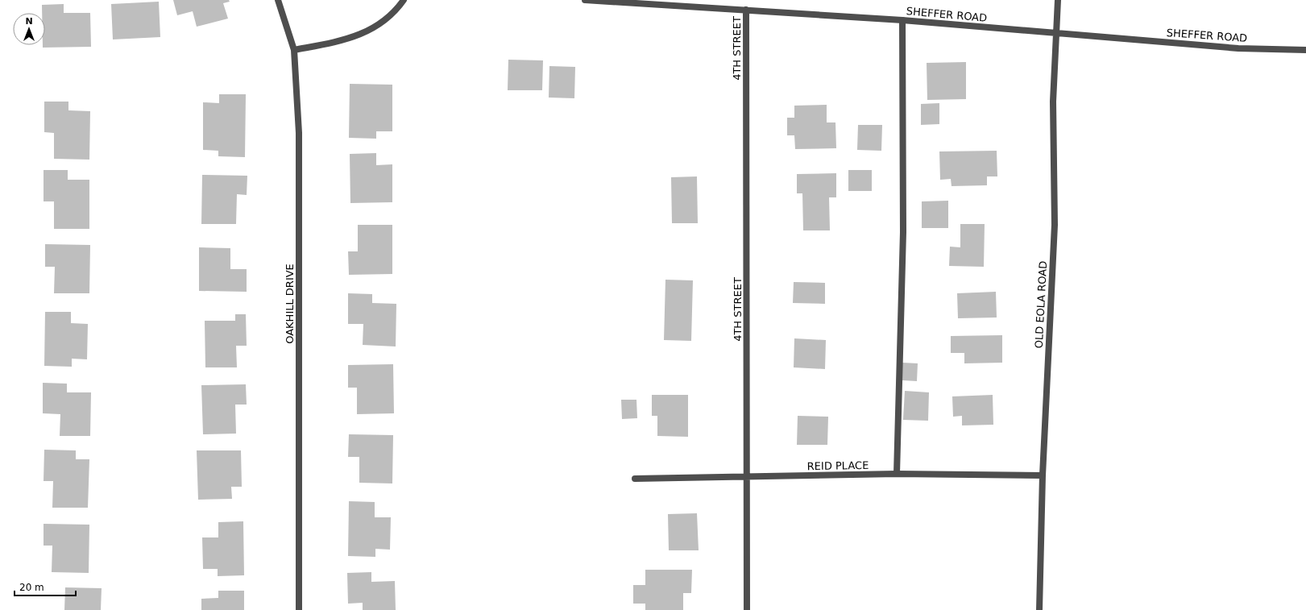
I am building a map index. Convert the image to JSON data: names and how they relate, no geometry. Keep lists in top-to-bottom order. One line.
{"streets":{"street":["SHEFFER ROAD","4TH STREET","OAKHILL DRIVE","OLD EOLA ROAD","REID PLACE"]},"crossings":[["SHEFFER ROAD","4TH STREET"],["SHEFFER ROAD","OLD EOLA ROAD"],["4TH STREET","REID PLACE"],["OLD EOLA ROAD","REID PLACE"]],"scale_bar":"20 m","north":"top"}
